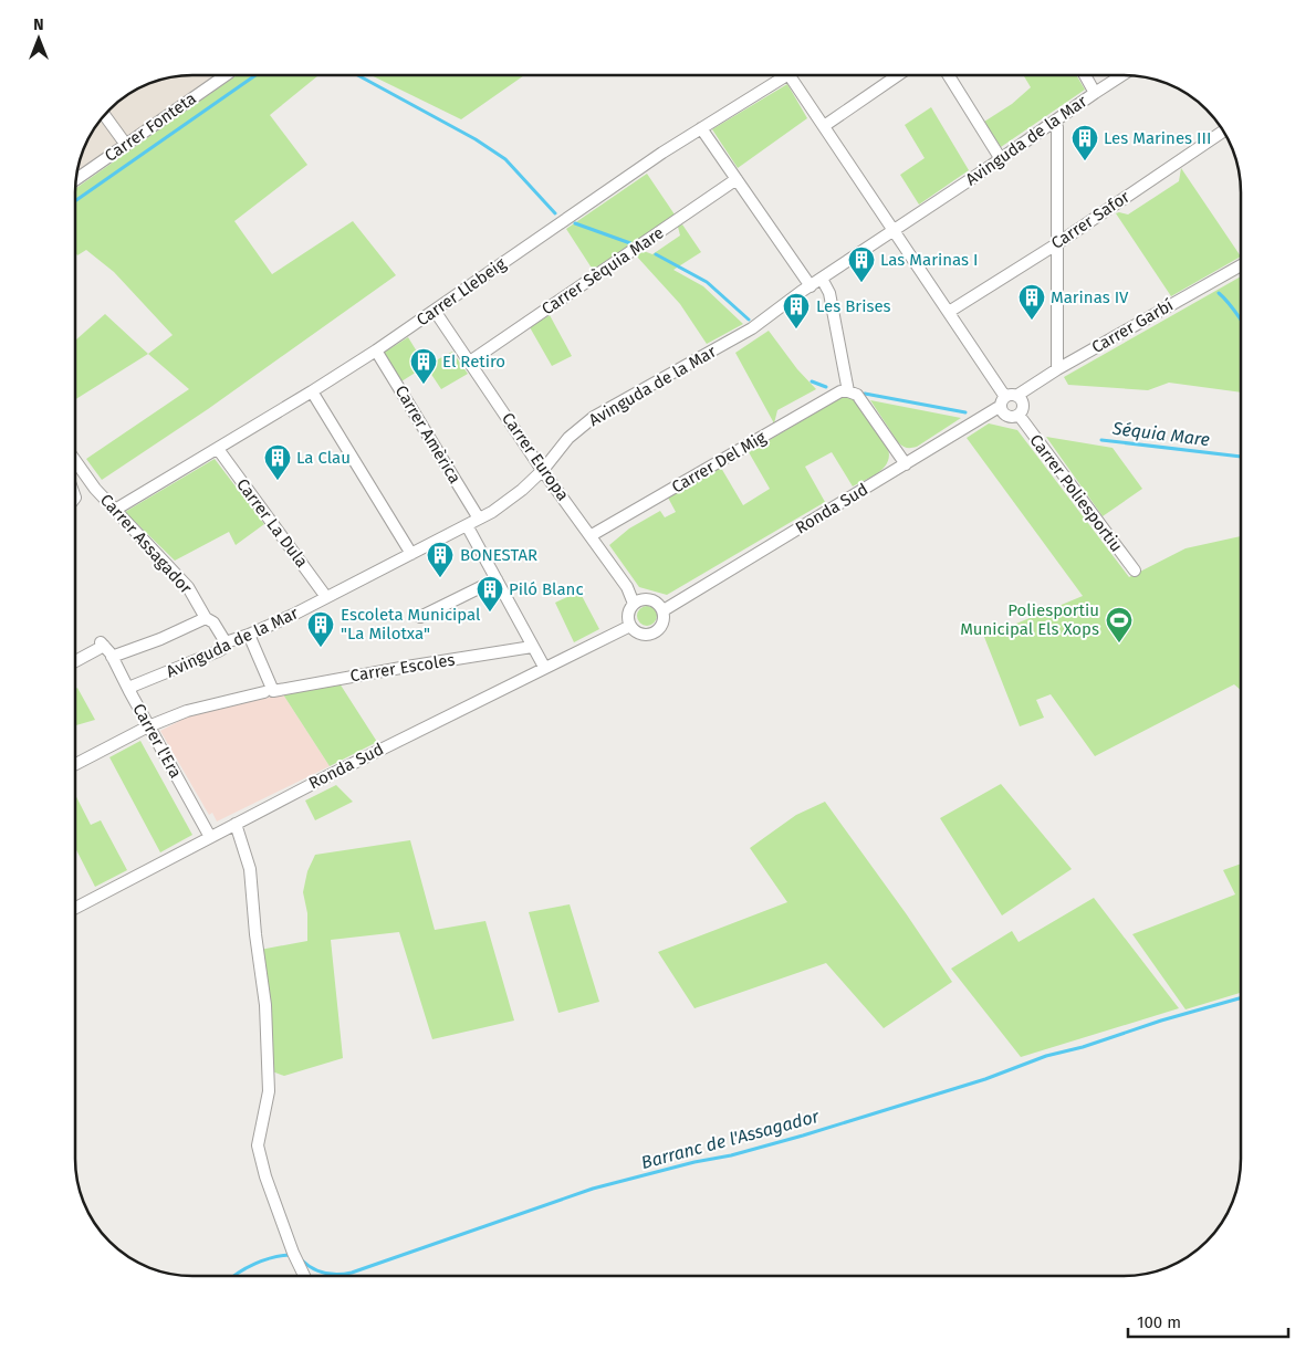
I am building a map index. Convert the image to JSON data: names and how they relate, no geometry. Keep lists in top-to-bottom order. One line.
{"streets":{"street":["Carrer Fonteta","Avinguda de la Mar","Carrer Safor","Carrer Sèquia Mare","Carrer Llebeig","Carrer Garbí","Carrer Amèrica","Carrer Europa","Carrer Del Mig","Carrer Poliesportiu","Ronda Sud","Carrer La Dula","Carrer Assagador","Carrer Escoles","Carrer l'Era"]},"crossings":[["Avinguda de la Mar","Carrer Amèrica"],["Avinguda de la Mar","Carrer Europa"],["Avinguda de la Mar","Carrer La Dula"],["Avinguda de la Mar","Carrer Assagador"],["Avinguda de la Mar","Carrer l'Era"],["Carrer Sèquia Mare","Carrer Europa"],["Carrer Llebeig","Carrer Amèrica"],["Carrer Llebeig","Carrer Europa"],["Carrer Llebeig","Carrer La Dula"],["Carrer Llebeig","Carrer Assagador"],["Carrer Garbí","Ronda Sud"],["Carrer Europa","Carrer Del Mig"],["Carrer Europa","Ronda Sud"],["Ronda Sud","Carrer l'Era"],["Carrer Escoles","Carrer l'Era"]],"water":["Séquia Mare","Barranc de l'Assagador"],"places":{"building":["Les Marines III","Las Marinas I","Marinas IV","Les Brises","El Retiro","La Clau","BONESTAR","Piló Blanc","Escoleta Municipal \"La Milotxa\""],"sports":["Poliesportiu Municipal Els Xops"]},"scale_bar":"100 m","north":"top"}
